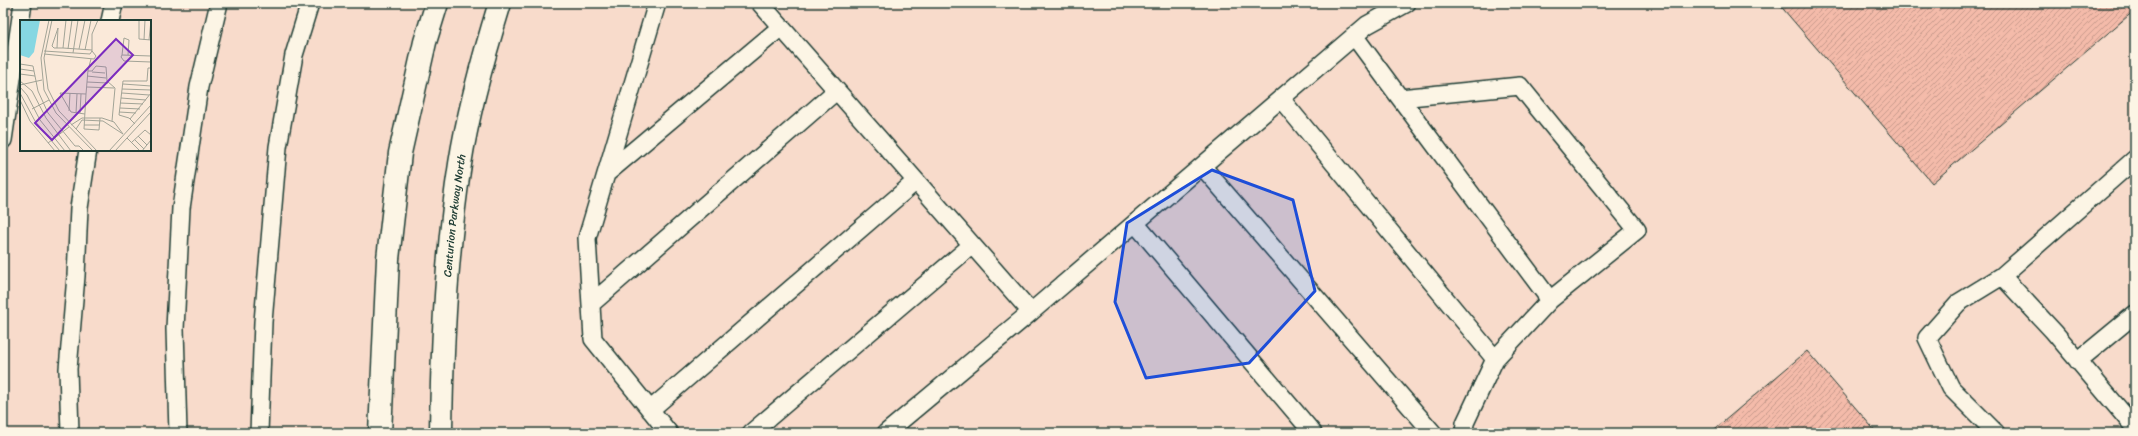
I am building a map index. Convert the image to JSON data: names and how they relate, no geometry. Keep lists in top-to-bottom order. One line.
{"streets":{"street":["Centurion Parkway North"]}}
